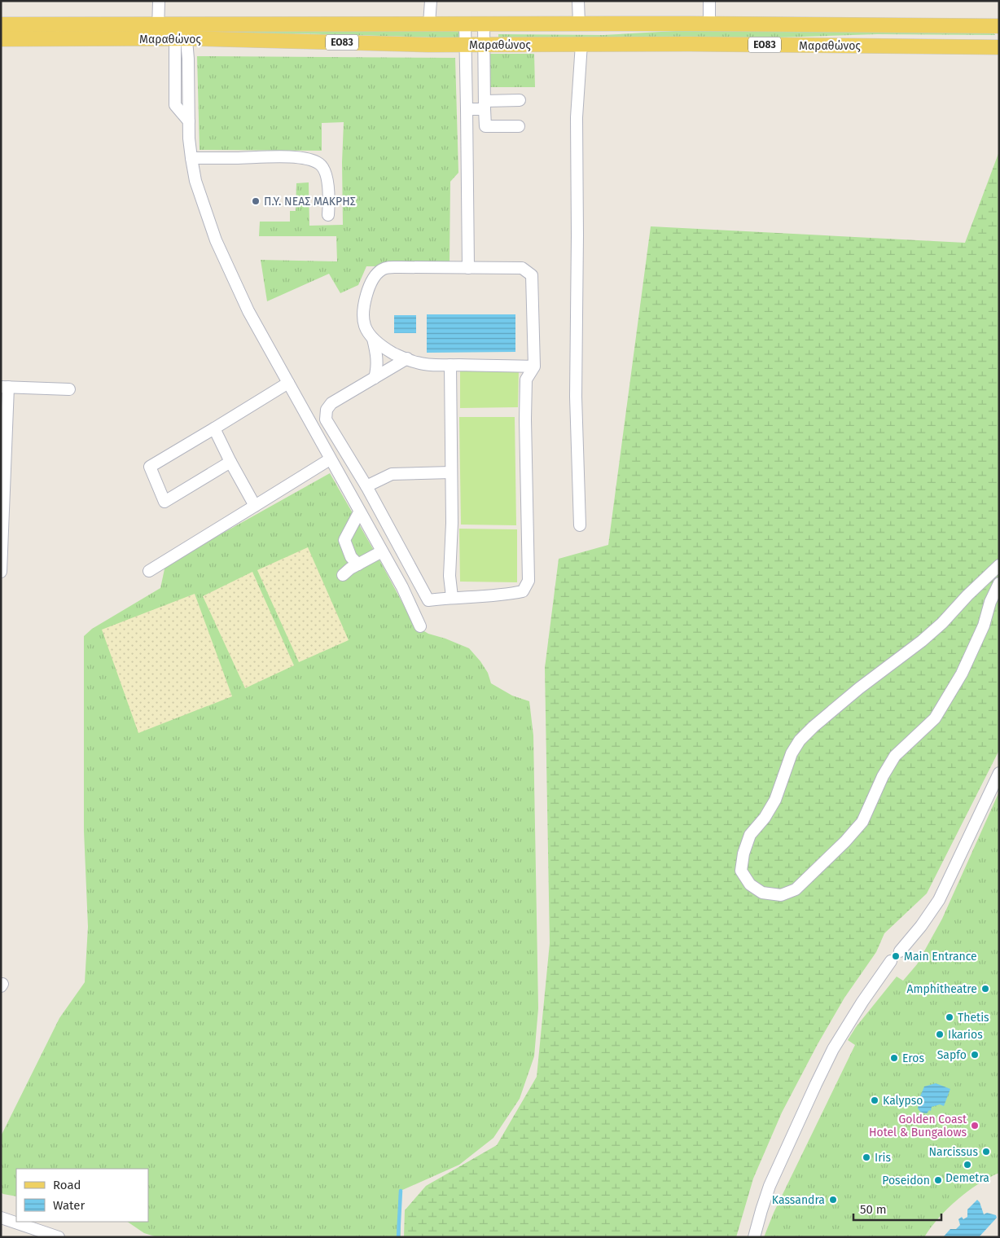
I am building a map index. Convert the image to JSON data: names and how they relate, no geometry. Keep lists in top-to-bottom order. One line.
{"streets":{"main road":["Μαραθώνος","ΕΟ83"]},"places":["Π.Υ. ΝΕΑΣ ΜΑΚΡΗΣ","Main Entrance","Amphitheatre","Thetis","Ikarios","Sapfo","Eros","Kalypso","Golden Coast Hotel & Bungalows","Narcissus","Iris","Demetra","Poseidon","Kassandra"],"legend":["Road","Water"],"scale_bar":"50 m"}
